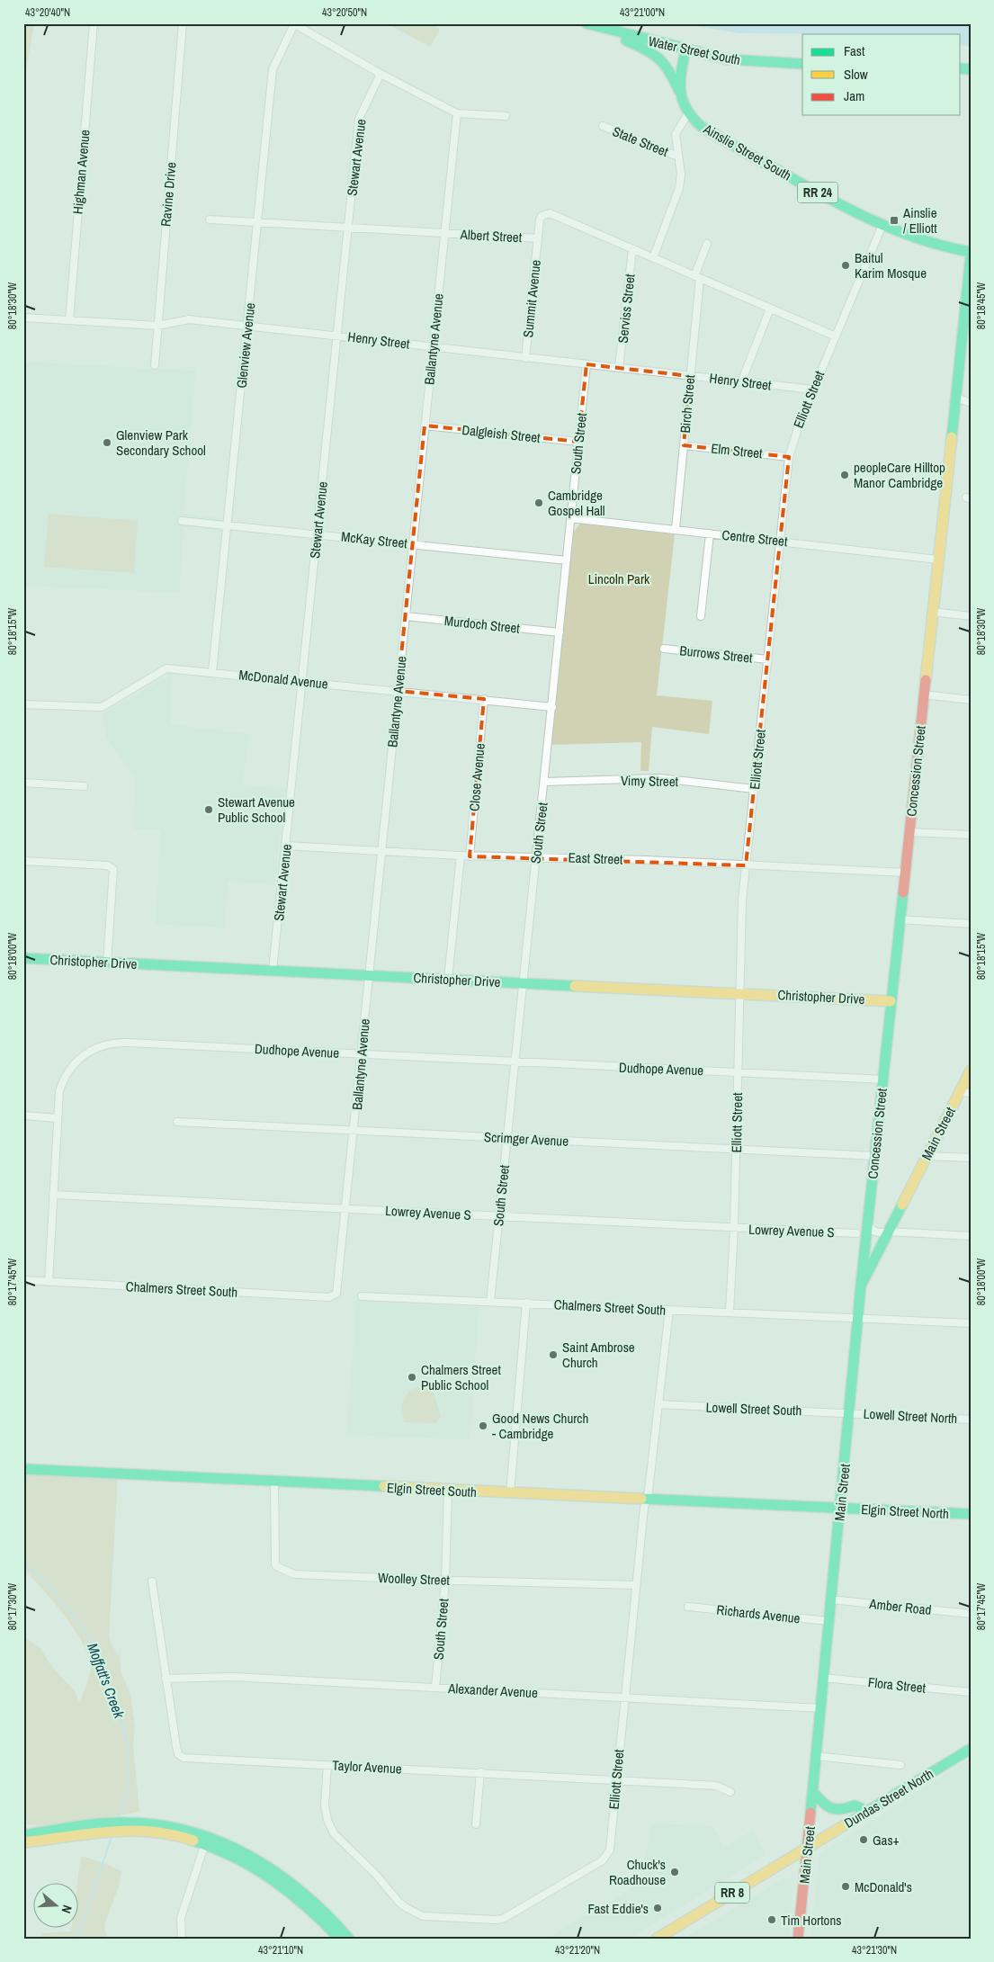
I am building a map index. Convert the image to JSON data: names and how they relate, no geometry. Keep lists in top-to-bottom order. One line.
{"streets":{"main road":["Water Street South","Ainslie Street South","RR 24","Concession Street","Christopher Drive","Main Street","Elgin Street South","Elgin Street North","Dundas Street North","RR 8"],"street":["State Street","Stewart Avenue","Highman Avenue","Ravine Drive","Albert Street","Summit Avenue","Serviss Street","Ballantyne Avenue","Henry Street","Glenview Avenue","Elliott Street","Birch Street","Dalgleish Street","South Street","Elm Street","Centre Street","McKay Street","Murdoch Street","Burrows Street","McDonald Avenue","Close Avenue","Vimy Street","East Street","Dudhope Avenue","Scrimger Avenue","Lowrey Avenue S","Chalmers Street South","Lowell Street South","Lowell Street North","Woolley Street","Amber Road","Richards Avenue","Flora Street","Alexander Avenue","Taylor Avenue"]},"crossings":[["Ainslie Street South","Elliott Street"],["Stewart Avenue","Albert Street"],["Stewart Avenue","Henry Street"],["Stewart Avenue","McKay Street"],["Stewart Avenue","McDonald Avenue"],["Stewart Avenue","East Street"],["Stewart Avenue","Christopher Drive"],["Highman Avenue","Henry Street"],["Ravine Drive","Henry Street"],["Albert Street","Summit Avenue"],["Albert Street","Serviss Street"],["Albert Street","Ballantyne Avenue"],["Albert Street","Glenview Avenue"],["Albert Street","Elliott Street"],["Albert Street","Birch Street"],["Summit Avenue","Henry Street"],["Serviss Street","Henry Street"],["Ballantyne Avenue","Henry Street"],["Ballantyne Avenue","Dalgleish Street"],["Ballantyne Avenue","McKay Street"],["Ballantyne Avenue","Murdoch Street"],["Ballantyne Avenue","McDonald Avenue"],["Ballantyne Avenue","East Street"],["Ballantyne Avenue","Christopher Drive"],["Ballantyne Avenue","Dudhope Avenue"],["Ballantyne Avenue","Scrimger Avenue"],["Ballantyne Avenue","Lowrey Avenue S"],["Ballantyne Avenue","Chalmers Street South"],["Henry Street","Glenview Avenue"],["Henry Street","Elliott Street"],["Henry Street","Birch Street"],["Henry Street","South Street"],["Glenview Avenue","McKay Street"],["Glenview Avenue","McDonald Avenue"],["Elliott Street","Elm Street"],["Elliott Street","Centre Street"],["Elliott Street","Burrows Street"],["Elliott Street","Vimy Street"],["Elliott Street","East Street"],["Elliott Street","Christopher Drive"],["Elliott Street","Dudhope Avenue"],["Elliott Street","Scrimger Avenue"],["Elliott Street","Lowrey Avenue S"],["Elliott Street","Chalmers Street South"],["Elliott Street","Lowell Street South"],["Elliott Street","Elgin Street South"],["Elliott Street","Woolley Street"],["Elliott Street","Alexander Avenue"],["Elliott Street","Taylor Avenue"],["Birch Street","Elm Street"],["Birch Street","Centre Street"],["Dalgleish Street","South Street"],["South Street","Centre Street"],["South Street","McKay Street"],["South Street","Murdoch Street"],["South Street","McDonald Avenue"],["South Street","Vimy Street"],["South Street","East Street"],["South Street","Christopher Drive"],["South Street","Dudhope Avenue"],["South Street","Scrimger Avenue"],["South Street","Lowrey Avenue S"],["South Street","Chalmers Street South"],["South Street","Elgin Street South"],["South Street","Woolley Street"],["South Street","Alexander Avenue"],["Centre Street","Concession Street"],["McDonald Avenue","Close Avenue"],["Concession Street","East Street"],["Concession Street","Christopher Drive"],["Concession Street","Dudhope Avenue"],["Concession Street","Main Street"],["Concession Street","Scrimger Avenue"],["Close Avenue","East Street"],["Dudhope Avenue","Lowrey Avenue S"],["Dudhope Avenue","Chalmers Street South"],["Main Street","Chalmers Street South"],["Main Street","Lowell Street South"],["Main Street","Lowell Street North"],["Main Street","Elgin Street South"],["Main Street","Elgin Street North"],["Main Street","Amber Road"],["Main Street","Richards Avenue"],["Main Street","Flora Street"],["Main Street","Alexander Avenue"],["Main Street","Dundas Street North"],["Main Street","RR 8"],["Lowell Street South","Lowell Street North"],["Elgin Street South","Elgin Street North"],["Elgin Street South","Woolley Street"],["Alexander Avenue","Taylor Avenue"],["Dundas Street North","RR 8"]],"water":["Moffatt's Creek"],"parks":["Lincoln Park"],"places":{"transit":["Ainslie / Elliott"],"other":["Baitul Karim Mosque","Glenview Park Secondary School","peopleCare Hilltop Manor Cambridge","Cambridge Gospel Hall","Stewart Avenue Public School","Saint Ambrose Church","Chalmers Street Public School","Good News Church - Cambridge","Gas+","Chuck's Roadhouse","McDonald's","Fast Eddie's","Tim Hortons"]},"legend":["Fast","Slow","Jam"],"north":"right","coordinates":["43°20'40\"N","43°20'50\"N","43°21'00\"N","80°18'30\"W","80°18'45\"W","80°18'15\"W","80°18'00\"W","80°17'45\"W","80°17'30\"W","43°21'10\"N","43°21'20\"N","43°21'30\"N"]}
